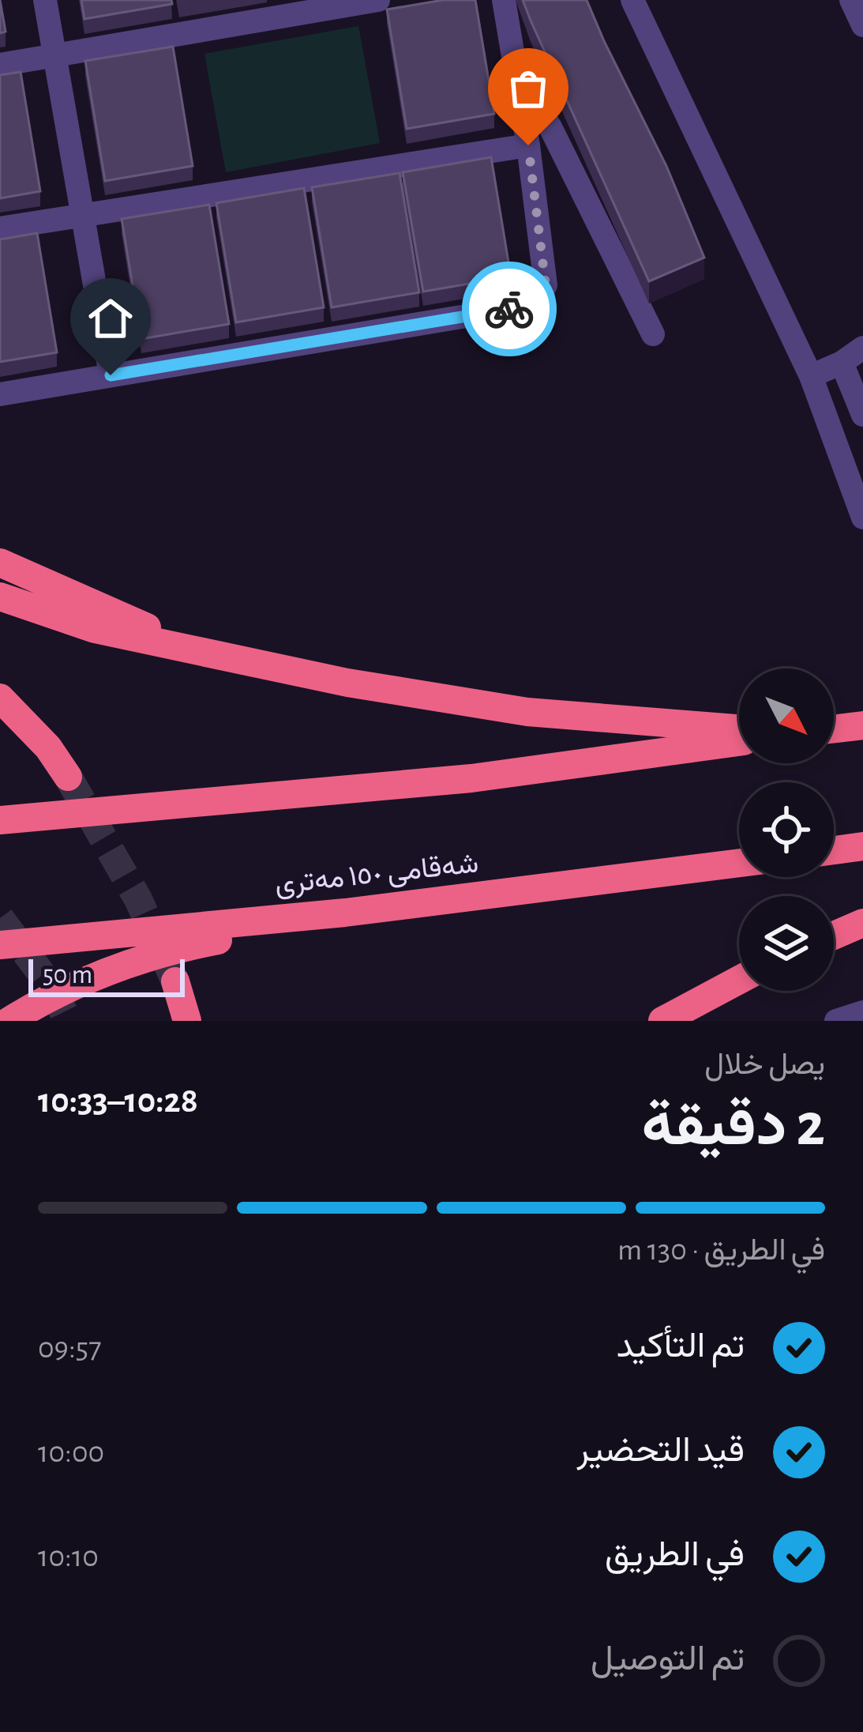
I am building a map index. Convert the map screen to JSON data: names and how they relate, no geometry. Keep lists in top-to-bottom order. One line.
{"streets":{"highway":["شەقامی ١٥٠ مەتری"]},"scale_bar":"50 m","north":"bottom right","page":{"scale":"50 m","heading":["2 دقيقة","يصل خلال","10:28–10:33"],"bar":"في الطريق · 130 m","list":[["تم التأكيد","09:57"],["قيد التحضير","10:00"],["في الطريق","10:10"],"تم التوصيل"]}}
